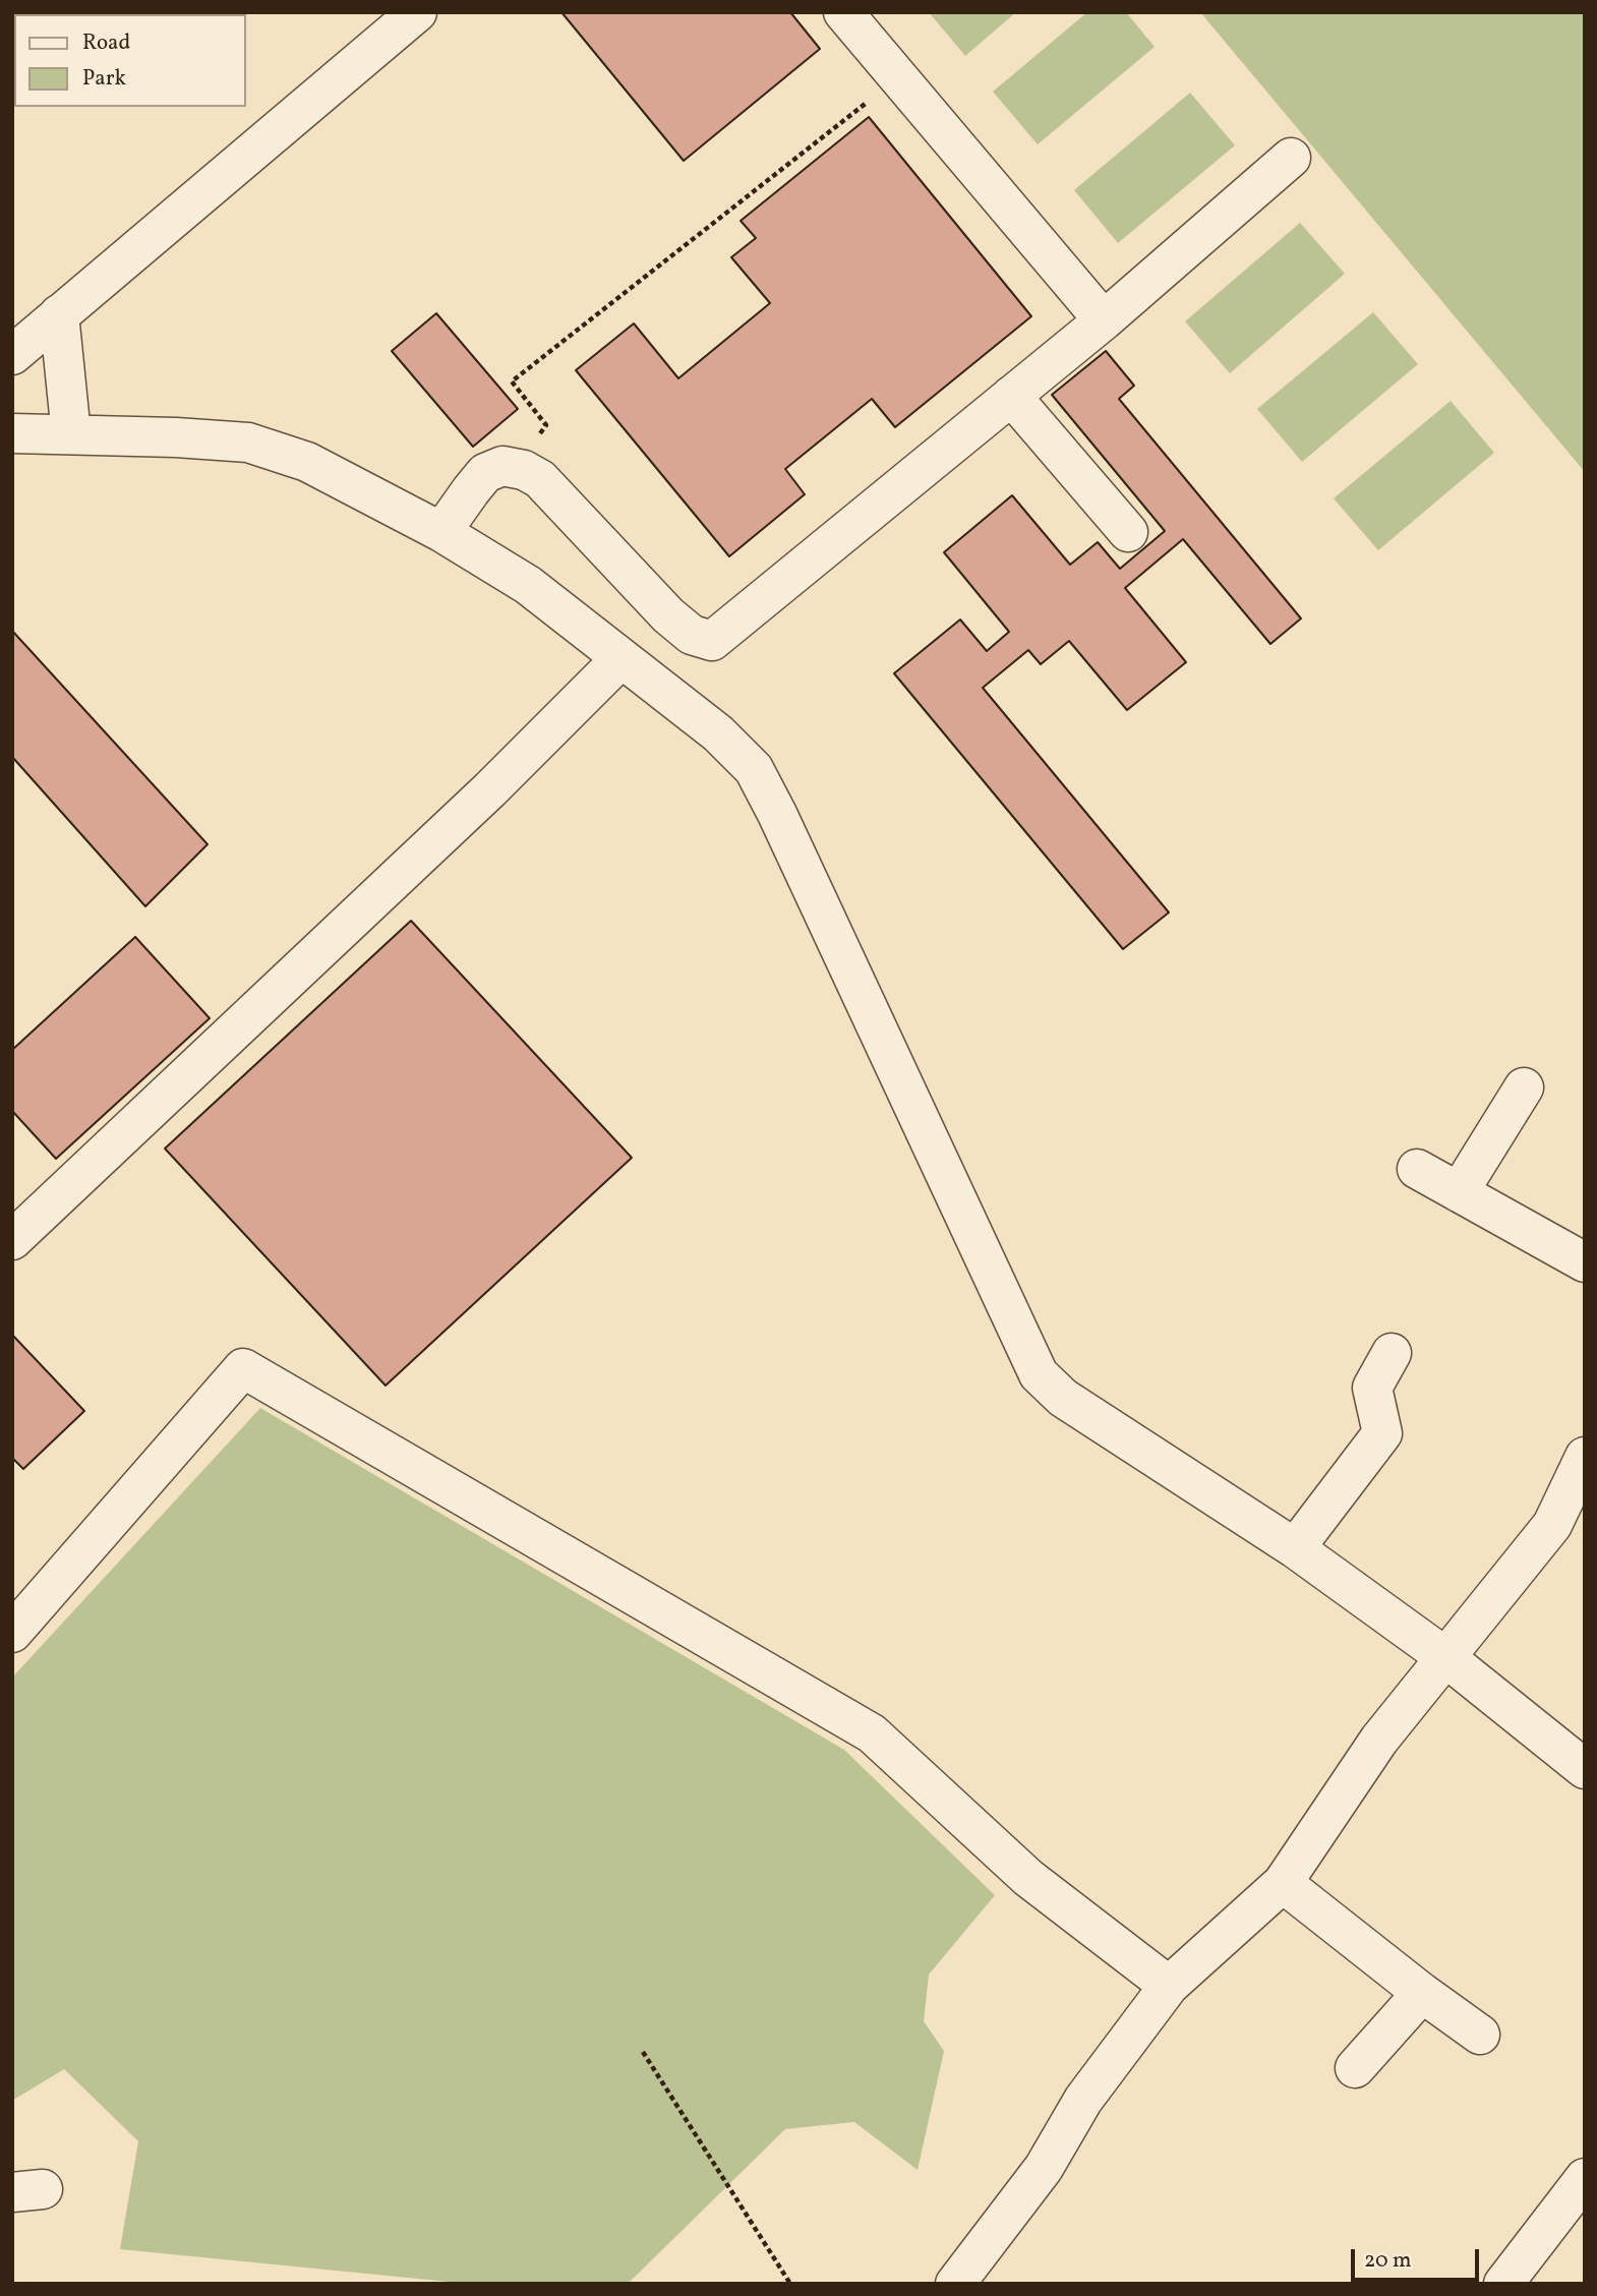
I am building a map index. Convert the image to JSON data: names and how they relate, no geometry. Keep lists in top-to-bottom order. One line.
{"legend":["Road","Park"],"scale_bar":"20 m"}
